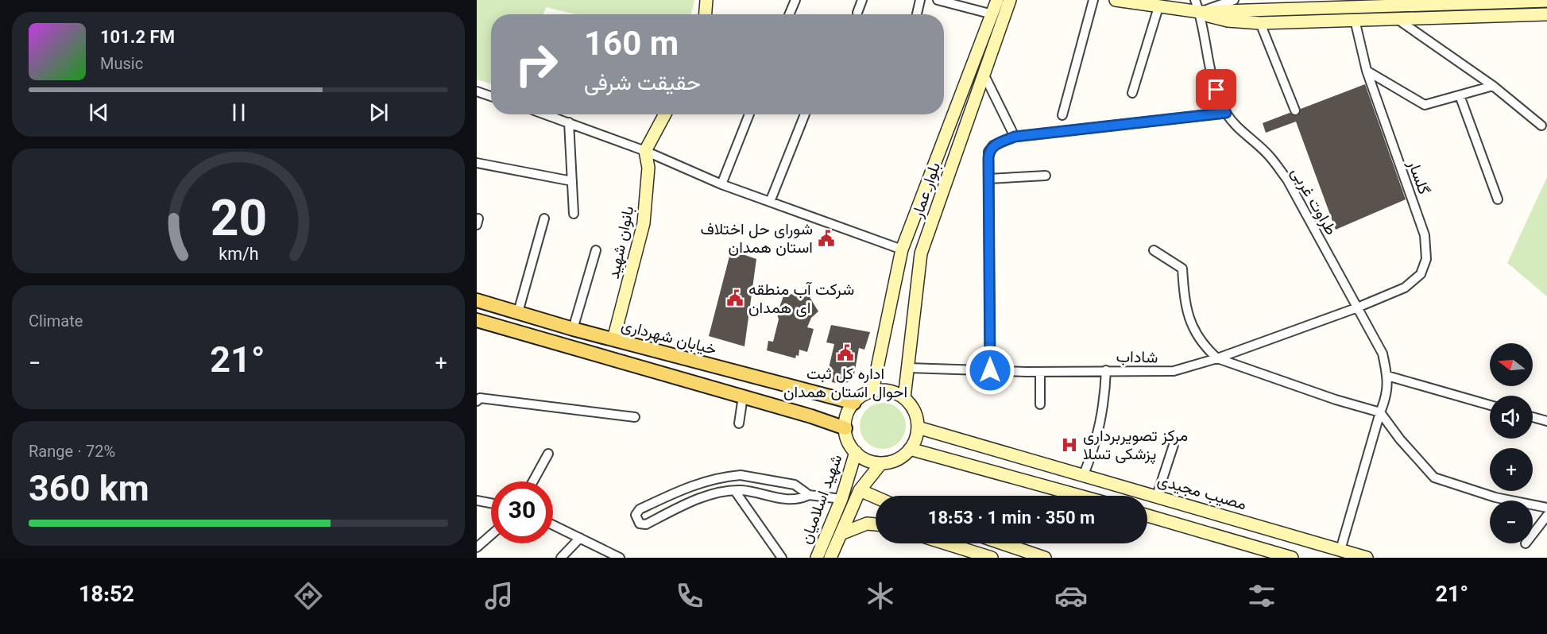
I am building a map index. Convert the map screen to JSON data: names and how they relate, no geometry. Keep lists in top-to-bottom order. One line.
{"streets":{"main road":["بلوار عمار","بانوان شهید","خیابان شهرداری","مصیب مجیدی","شهید اسلامیان"],"street":["گلسار","طراوت غربی","شاداب"]},"crossings":[["گلسار","طراوت غربی"],["گلسار","شاداب"],["بلوار عمار","خیابان شهرداری"],["بلوار عمار","شاداب"],["بلوار عمار","مصیب مجیدی"],["بلوار عمار","شهید اسلامیان"],["طراوت غربی","شاداب"],["طراوت غربی","مصیب مجیدی"],["بانوان شهید","خیابان شهرداری"],["خیابان شهرداری","مصیب مجیدی"],["خیابان شهرداری","شهید اسلامیان"],["مصیب مجیدی","شهید اسلامیان"]],"places":{"public building":["شوراى حل اختلاف استان همدان","شرکت آب منطقه ای همدان","اداره کل ثبت احوال استان همدان"],"hospital":["مرکز تصویربرداری پزشکی تسلا"]},"north":"left","page":{"turn":["160 m","حقیقت شرفی"],"song":["101.2 FM","Music"],"tile":["Climate",["Range · 72%","360 km"]],"heat":["−","21°","+"],"map_buttons":["+","−"],"limit":"30","trip":"18:53 · 1 min · 350 m","tabs":["18:52","21°"],"gauge":["20","km/h"]}}
